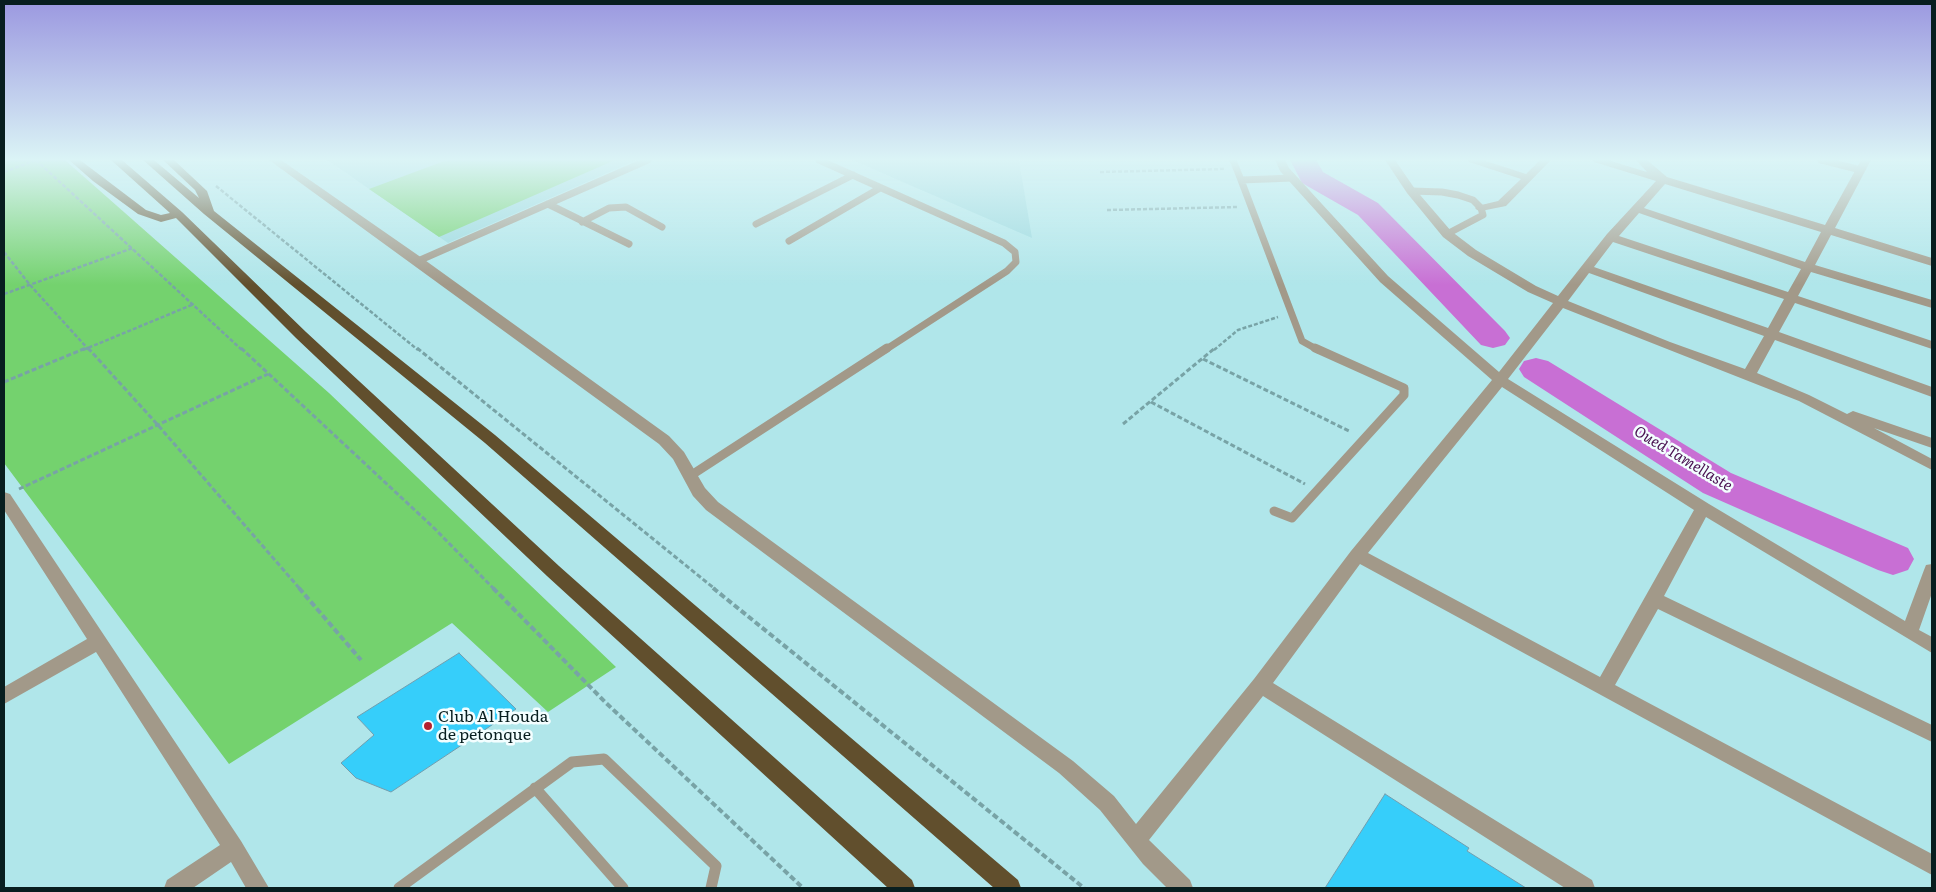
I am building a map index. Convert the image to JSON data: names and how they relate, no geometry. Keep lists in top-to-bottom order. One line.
{"water":["Oued Tamellaste"],"places":["Club Al Houda de petonque"]}
